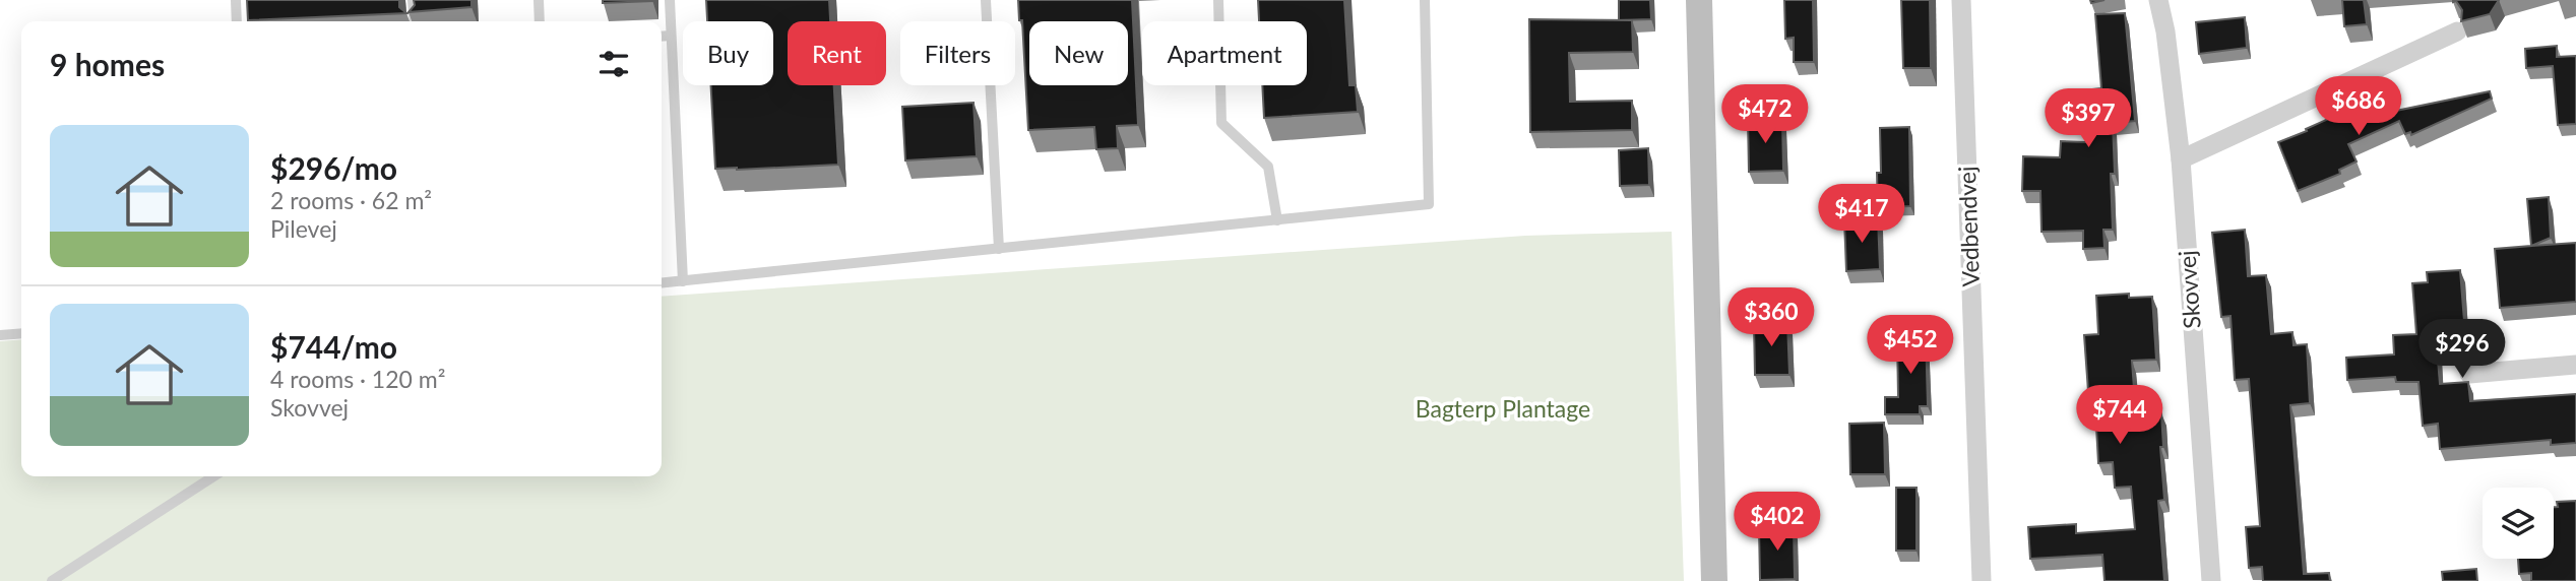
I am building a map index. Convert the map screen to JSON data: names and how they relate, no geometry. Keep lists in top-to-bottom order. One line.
{"streets":{"street":["Vedbendvej","Skovvej"]},"parks":["Bagterp Plantage"],"page":{"chip":["Buy","Rent","Filters","New","Apartment"],"heading":"9 homes","price":["$686","$472","$397","$417","$360","$452","$296","$744","$402"],"list":[{"name":"$296/mo","note":"2 rooms · 62 m² · Pilevej"},{"name":"$744/mo","note":"4 rooms · 120 m² · Skovvej"}]}}
